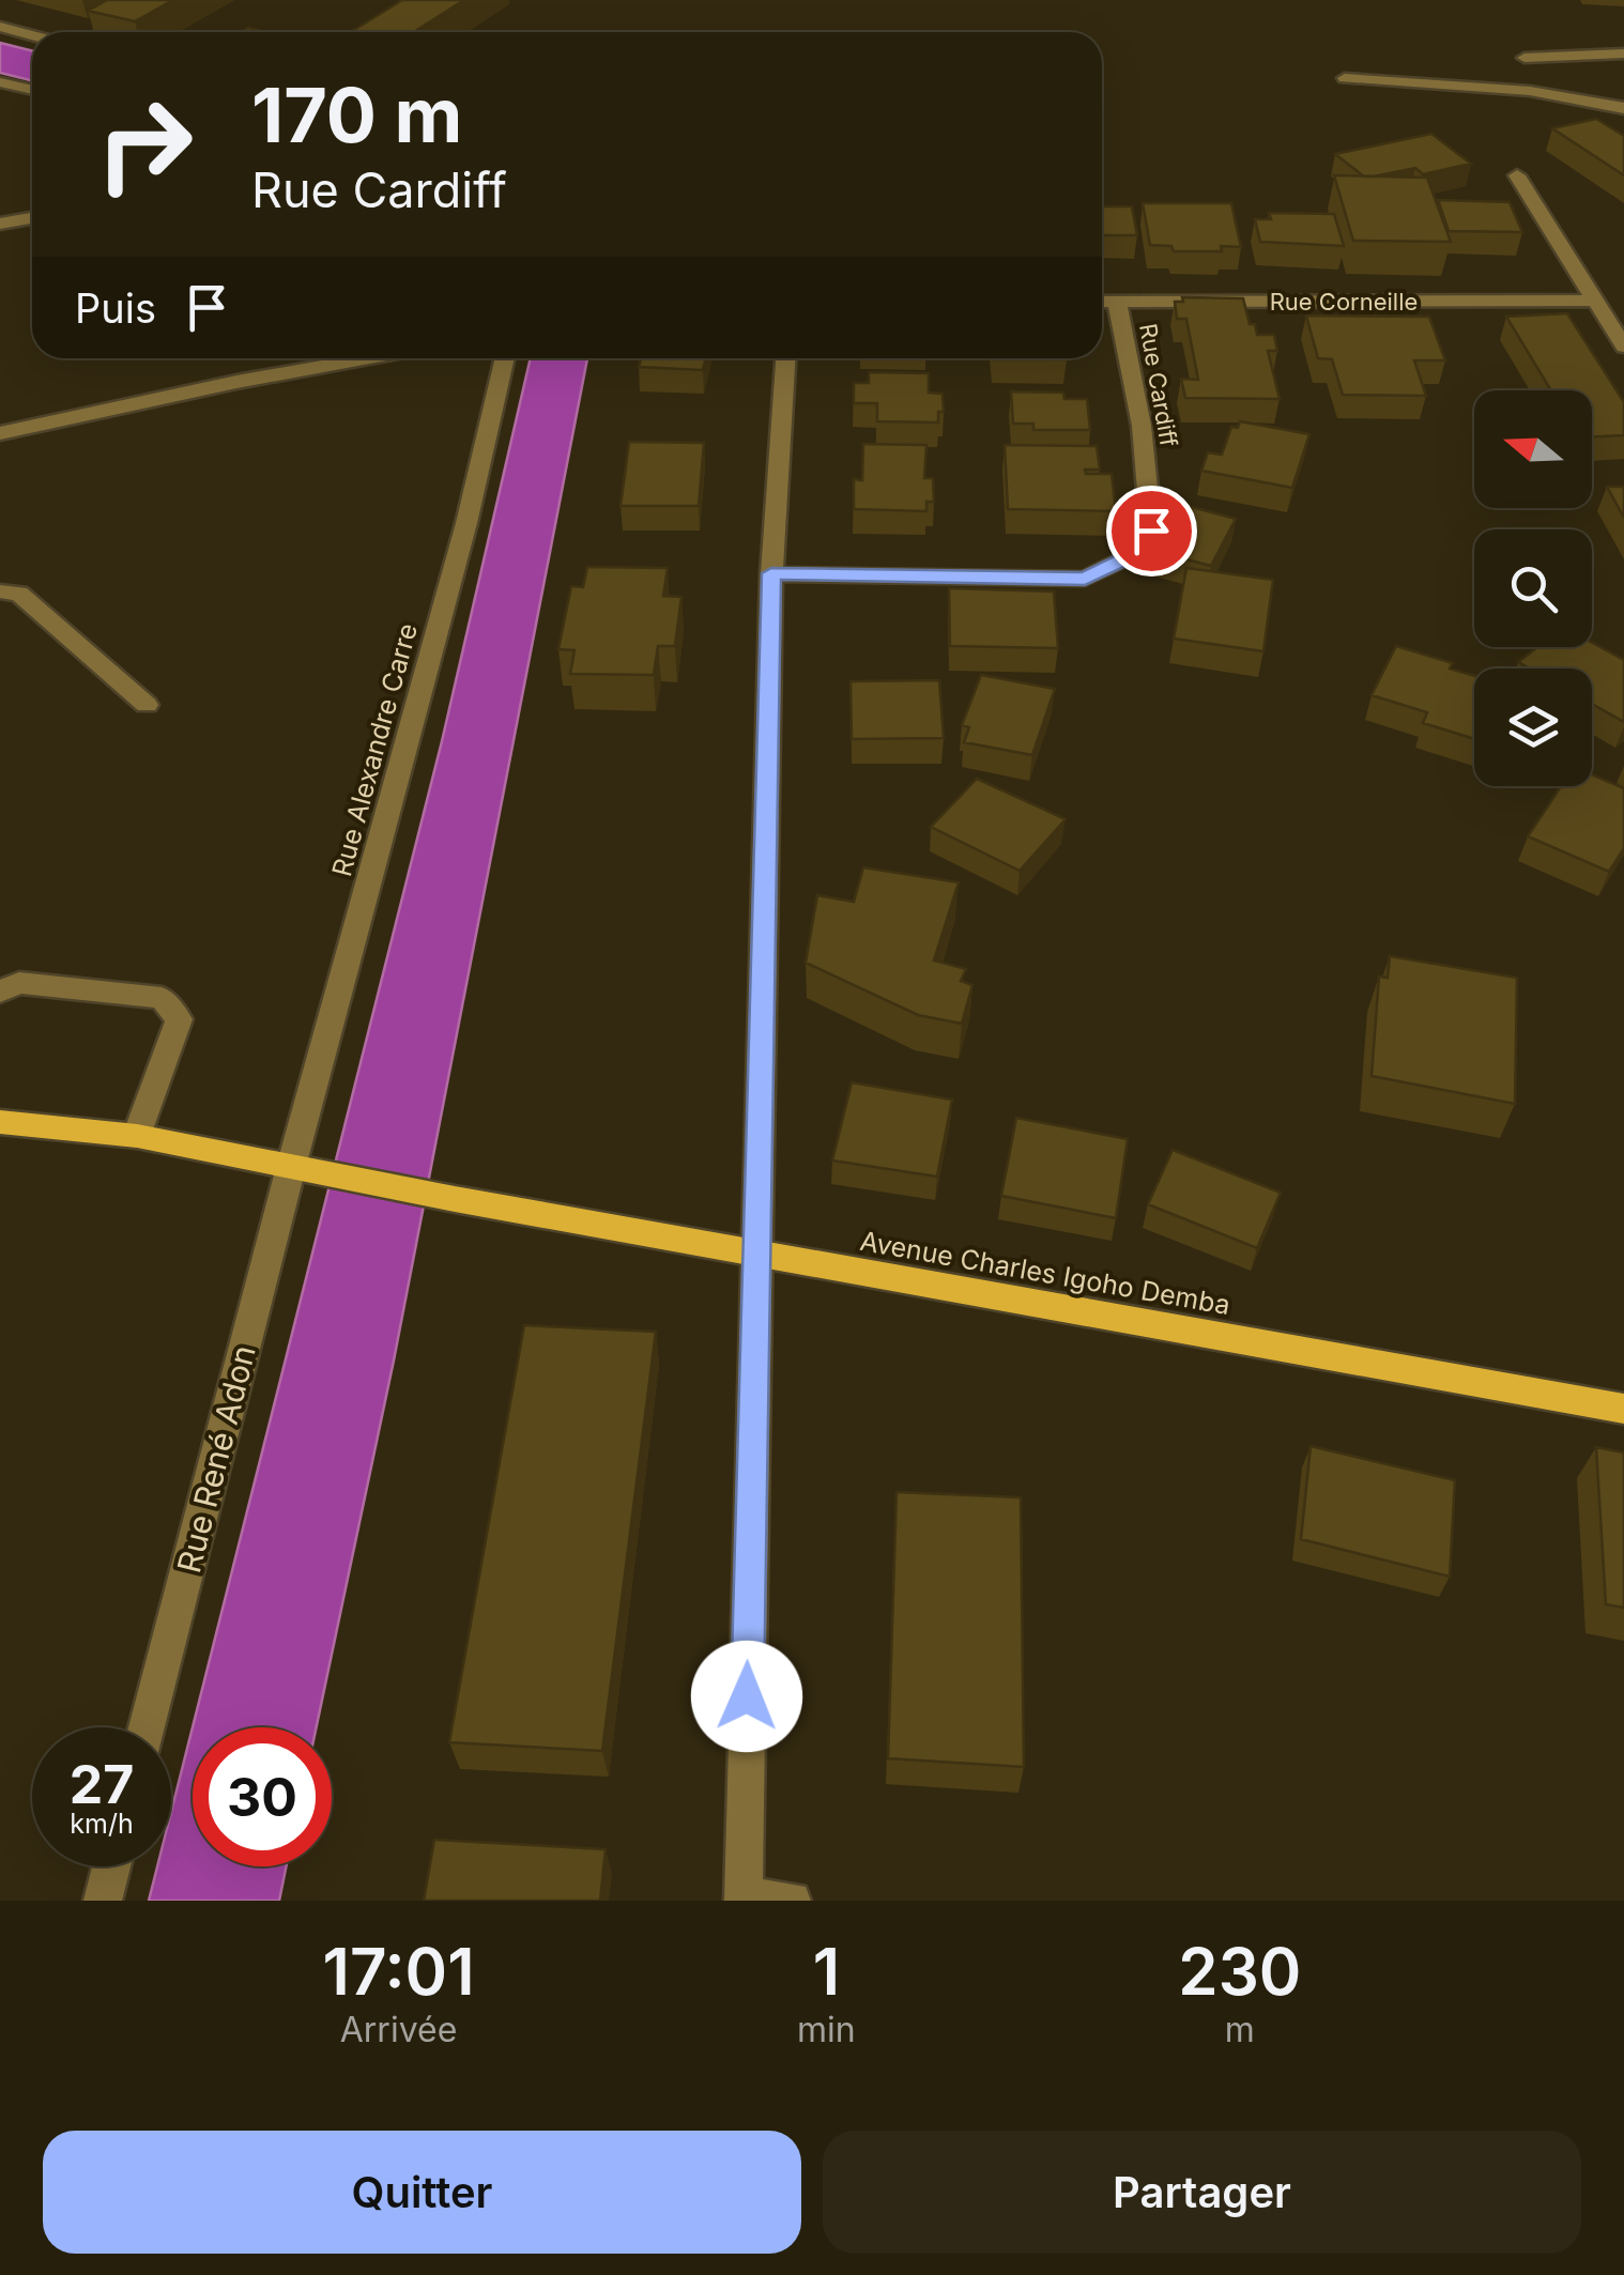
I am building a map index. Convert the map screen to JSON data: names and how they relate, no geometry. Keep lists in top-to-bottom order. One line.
{"streets":{"main road":["Avenue Charles Igoho Demba"],"street":["Rue Corneille","Rue Cardiff","Rue Alexandre Carre","Rue René Adon"]},"crossings":[["Rue Corneille","Rue Cardiff"],["Rue Alexandre Carre","Avenue Charles Igoho Demba"],["Rue Alexandre Carre","Rue René Adon"],["Avenue Charles Igoho Demba","Rue René Adon"]],"north":"left","page":{"turn":["170 m","Rue Cardiff"],"then":"Puis","speed":"27 km/h","limit":"30","eta":["17:01","Arrivée","1","min","230","m"],"buttons":["Quitter","Partager"]}}
